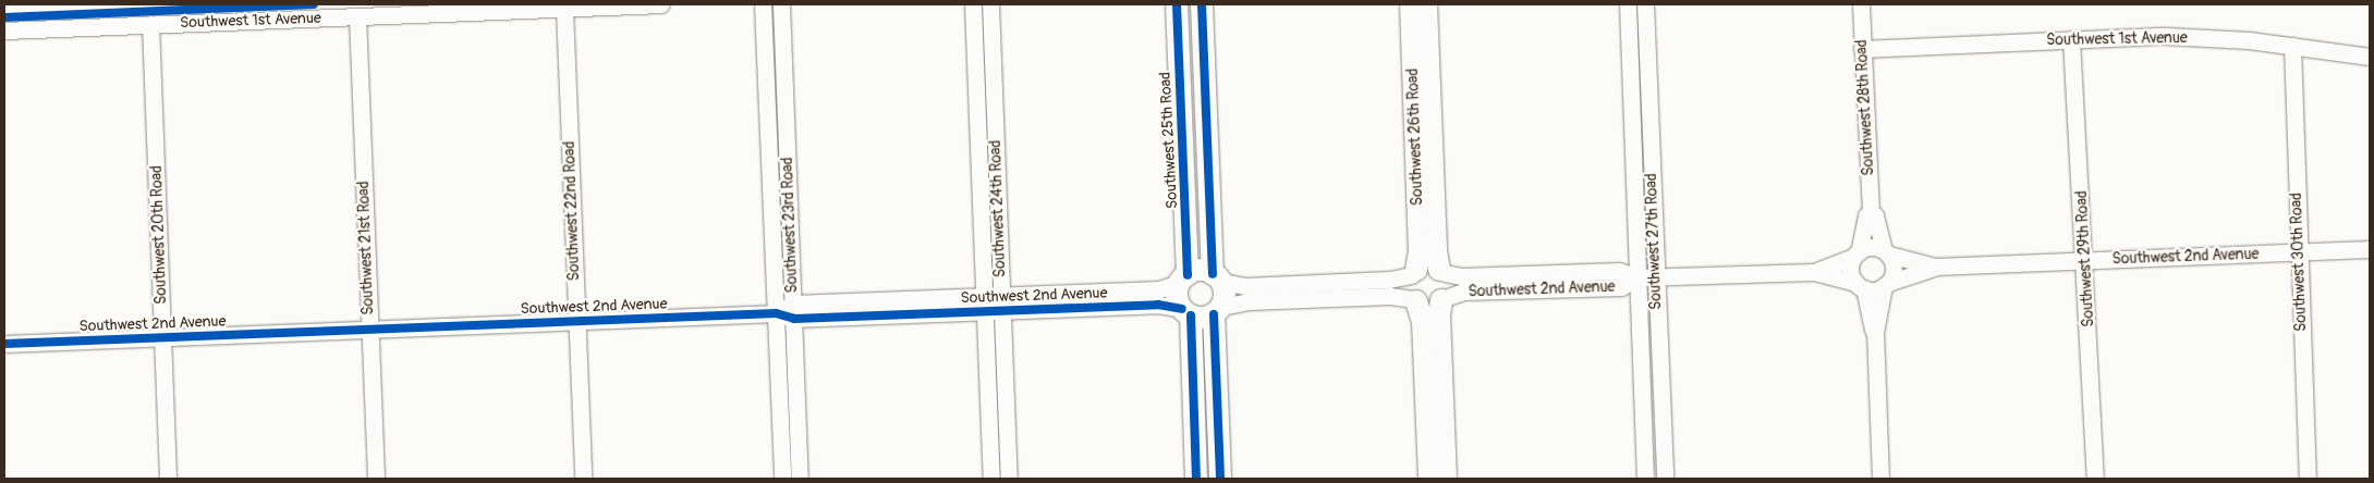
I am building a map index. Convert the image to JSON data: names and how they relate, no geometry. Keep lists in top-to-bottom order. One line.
{"streets":{"main road":["Southwest 26th Road","Southwest 25th Road"],"street":["Southwest 1st Avenue","Southwest 28th Road","Southwest 24th Road","Southwest 22nd Road","Southwest 23rd Road","Southwest 20th Road","Southwest 27th Road","Southwest 21st Road","Southwest 2nd Avenue","Southwest 29th Road","Southwest 30th Road"]},"crossings":[["Southwest 1st Avenue","Southwest 28th Road"],["Southwest 1st Avenue","Southwest 22nd Road"],["Southwest 1st Avenue","Southwest 20th Road"],["Southwest 1st Avenue","Southwest 21st Road"],["Southwest 1st Avenue","Southwest 29th Road"],["Southwest 1st Avenue","Southwest 30th Road"],["Southwest 28th Road","Southwest 2nd Avenue"],["Southwest 26th Road","Southwest 2nd Avenue"],["Southwest 25th Road","Southwest 2nd Avenue"],["Southwest 24th Road","Southwest 2nd Avenue"],["Southwest 22nd Road","Southwest 2nd Avenue"],["Southwest 23rd Road","Southwest 2nd Avenue"],["Southwest 20th Road","Southwest 2nd Avenue"],["Southwest 27th Road","Southwest 2nd Avenue"],["Southwest 21st Road","Southwest 2nd Avenue"],["Southwest 2nd Avenue","Southwest 29th Road"],["Southwest 2nd Avenue","Southwest 30th Road"]]}
